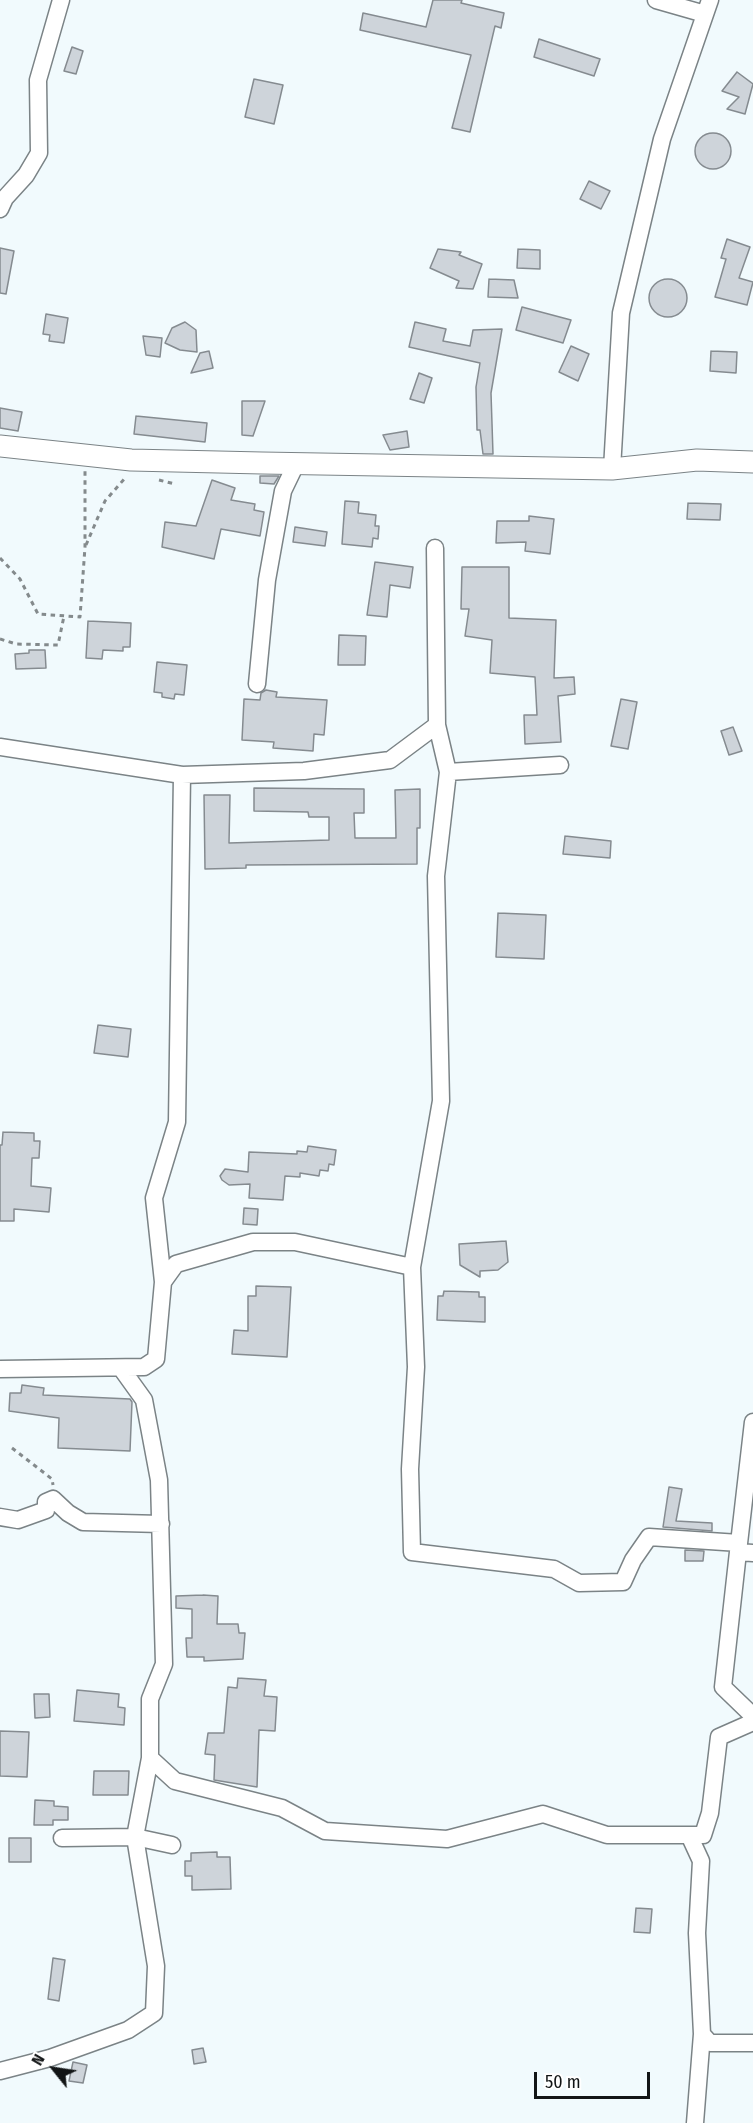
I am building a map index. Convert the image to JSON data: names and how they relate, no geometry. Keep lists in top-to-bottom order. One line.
{"scale_bar":"50 m","north":"top left"}
